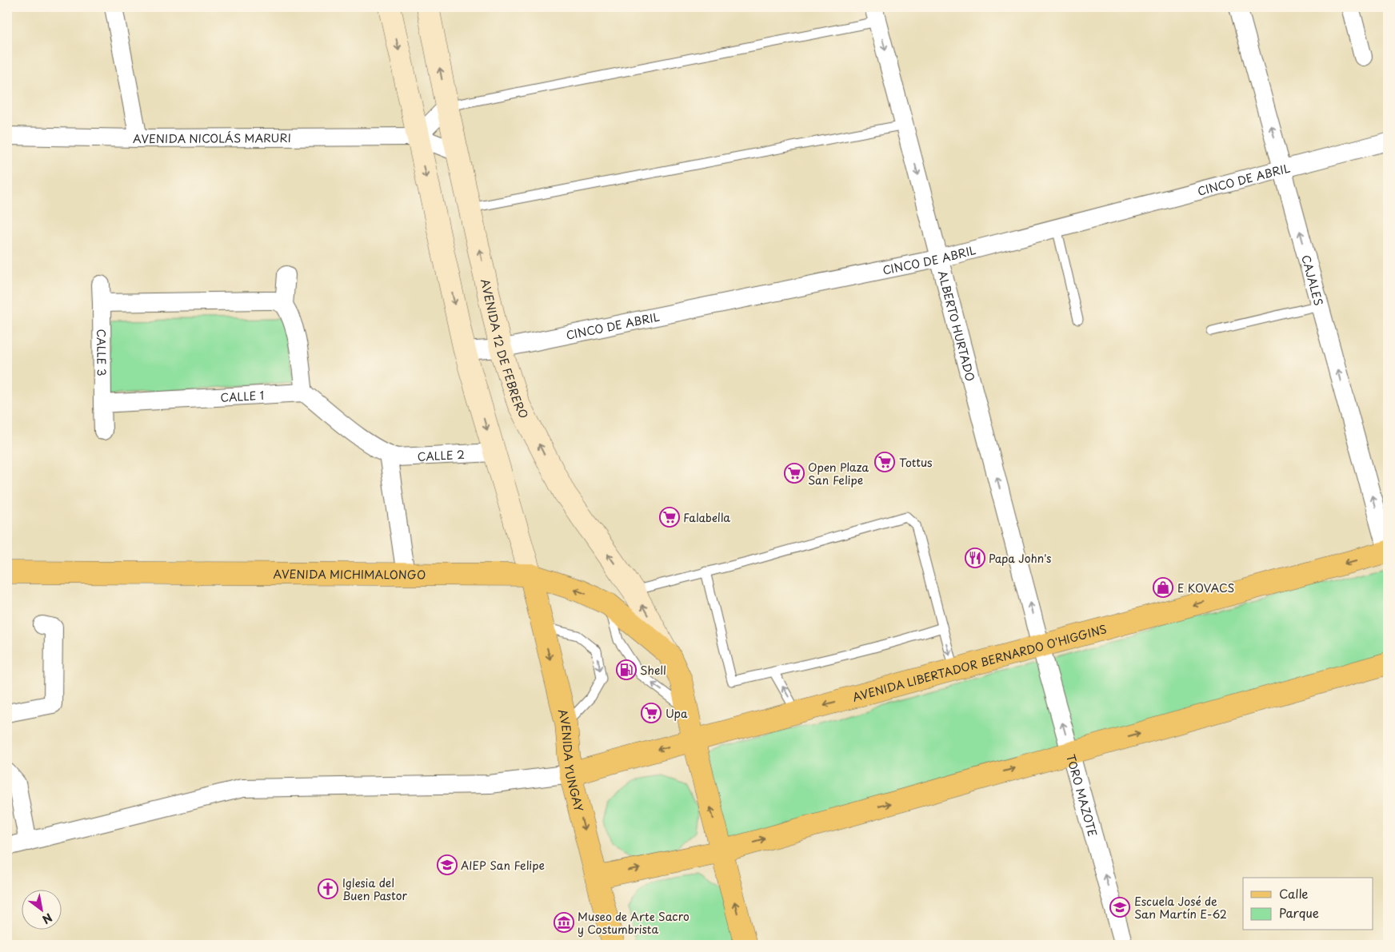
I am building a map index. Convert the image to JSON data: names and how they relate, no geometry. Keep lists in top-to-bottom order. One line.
{"streets":{"main road":["AVENIDA MICHIMALONGO","AVENIDA LIBERTADOR BERNARDO O'HIGGINS","AVENIDA YUNGAY"],"street":["AVENIDA NICOLÁS MARURI","CINCO DE ABRIL","CAJALES","ALBERTO HURTADO","AVENIDA 12 DE FEBRERO","CALLE 3","CALLE 1","CALLE 2","TORO MAZOTE"]},"crossings":[["AVENIDA NICOLÁS MARURI","AVENIDA 12 DE FEBRERO"],["CINCO DE ABRIL","CAJALES"],["CINCO DE ABRIL","ALBERTO HURTADO"],["CINCO DE ABRIL","AVENIDA 12 DE FEBRERO"],["CAJALES","AVENIDA LIBERTADOR BERNARDO O'HIGGINS"],["ALBERTO HURTADO","AVENIDA LIBERTADOR BERNARDO O'HIGGINS"],["ALBERTO HURTADO","TORO MAZOTE"],["AVENIDA 12 DE FEBRERO","AVENIDA MICHIMALONGO"],["CALLE 3","CALLE 1"],["AVENIDA MICHIMALONGO","AVENIDA YUNGAY"],["AVENIDA LIBERTADOR BERNARDO O'HIGGINS","AVENIDA YUNGAY"],["AVENIDA LIBERTADOR BERNARDO O'HIGGINS","TORO MAZOTE"]],"one_way":["CAJALES","TORO MAZOTE"],"places":{"supermarket":["Tottus","Open Plaza San Felipe","Falabella","Upa"],"restaurant":["Papa John's"],"shop":["E KOVACS"],"fuel station":["Shell"],"school or university":["AIEP San Felipe","Escuela José de San Martín E-62"],"church":["Iglesia del Buen Pastor"],"museum":["Museo de Arte Sacro y Costumbrista"]},"legend":["Calle","Parque"],"north":"bottom right"}
